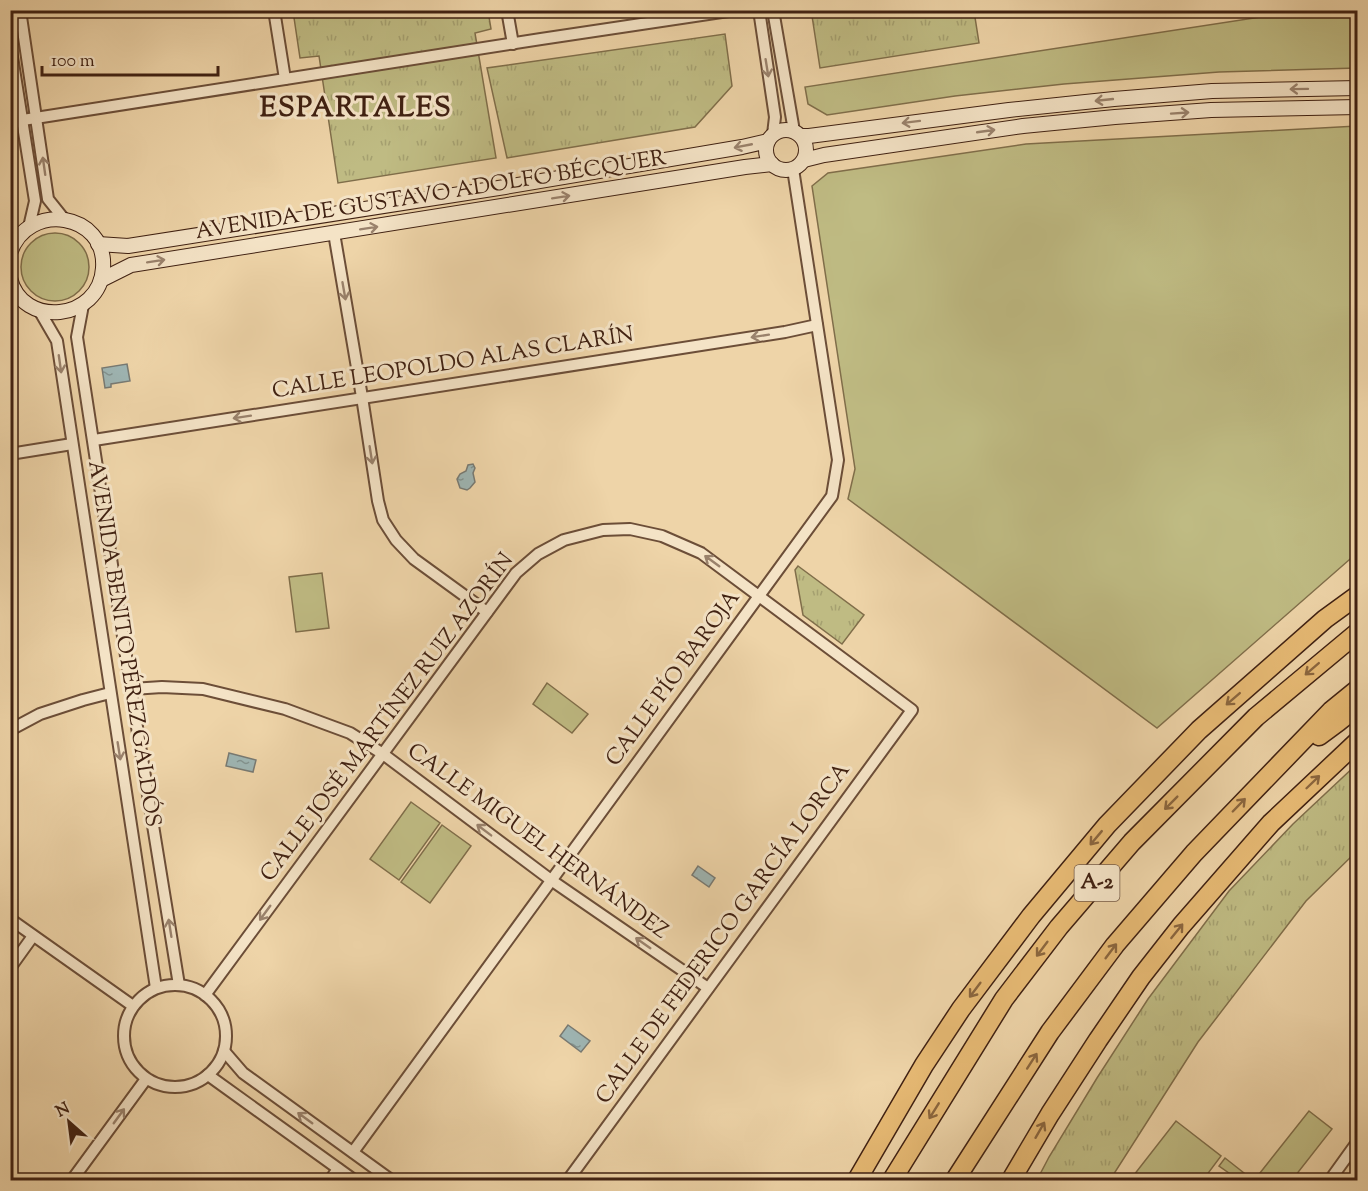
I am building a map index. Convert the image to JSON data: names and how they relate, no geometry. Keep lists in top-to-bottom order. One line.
{"streets":{"highway":["A-2"],"street":["AVENIDA DE GUSTAVO ADOLFO BÉCQUER","CALLE LEOPOLDO ALAS CLARÍN","AVENIDA BENITO PÉREZ GALDÓS","CALLE PÍO BAROJA","CALLE JOSÉ MARTÍNEZ RUIZ AZORÍN","CALLE MIGUEL HERNÁNDEZ","CALLE DE FEDERICO GARCÍA LORCA"]},"crossings":[["AVENIDA DE GUSTAVO ADOLFO BÉCQUER","CALLE PÍO BAROJA"],["CALLE LEOPOLDO ALAS CLARÍN","AVENIDA BENITO PÉREZ GALDÓS"],["CALLE LEOPOLDO ALAS CLARÍN","CALLE PÍO BAROJA"],["AVENIDA BENITO PÉREZ GALDÓS","CALLE JOSÉ MARTÍNEZ RUIZ AZORÍN"],["AVENIDA BENITO PÉREZ GALDÓS","CALLE MIGUEL HERNÁNDEZ"],["CALLE PÍO BAROJA","CALLE JOSÉ MARTÍNEZ RUIZ AZORÍN"],["CALLE PÍO BAROJA","CALLE MIGUEL HERNÁNDEZ"],["CALLE JOSÉ MARTÍNEZ RUIZ AZORÍN","CALLE MIGUEL HERNÁNDEZ"],["CALLE JOSÉ MARTÍNEZ RUIZ AZORÍN","CALLE DE FEDERICO GARCÍA LORCA"],["CALLE MIGUEL HERNÁNDEZ","CALLE DE FEDERICO GARCÍA LORCA"]],"one_way":["CALLE LEOPOLDO ALAS CLARÍN","CALLE JOSÉ MARTÍNEZ RUIZ AZORÍN","CALLE MIGUEL HERNÁNDEZ"],"districts":["ESPARTALES"],"scale_bar":"100 m","north":"top left"}
